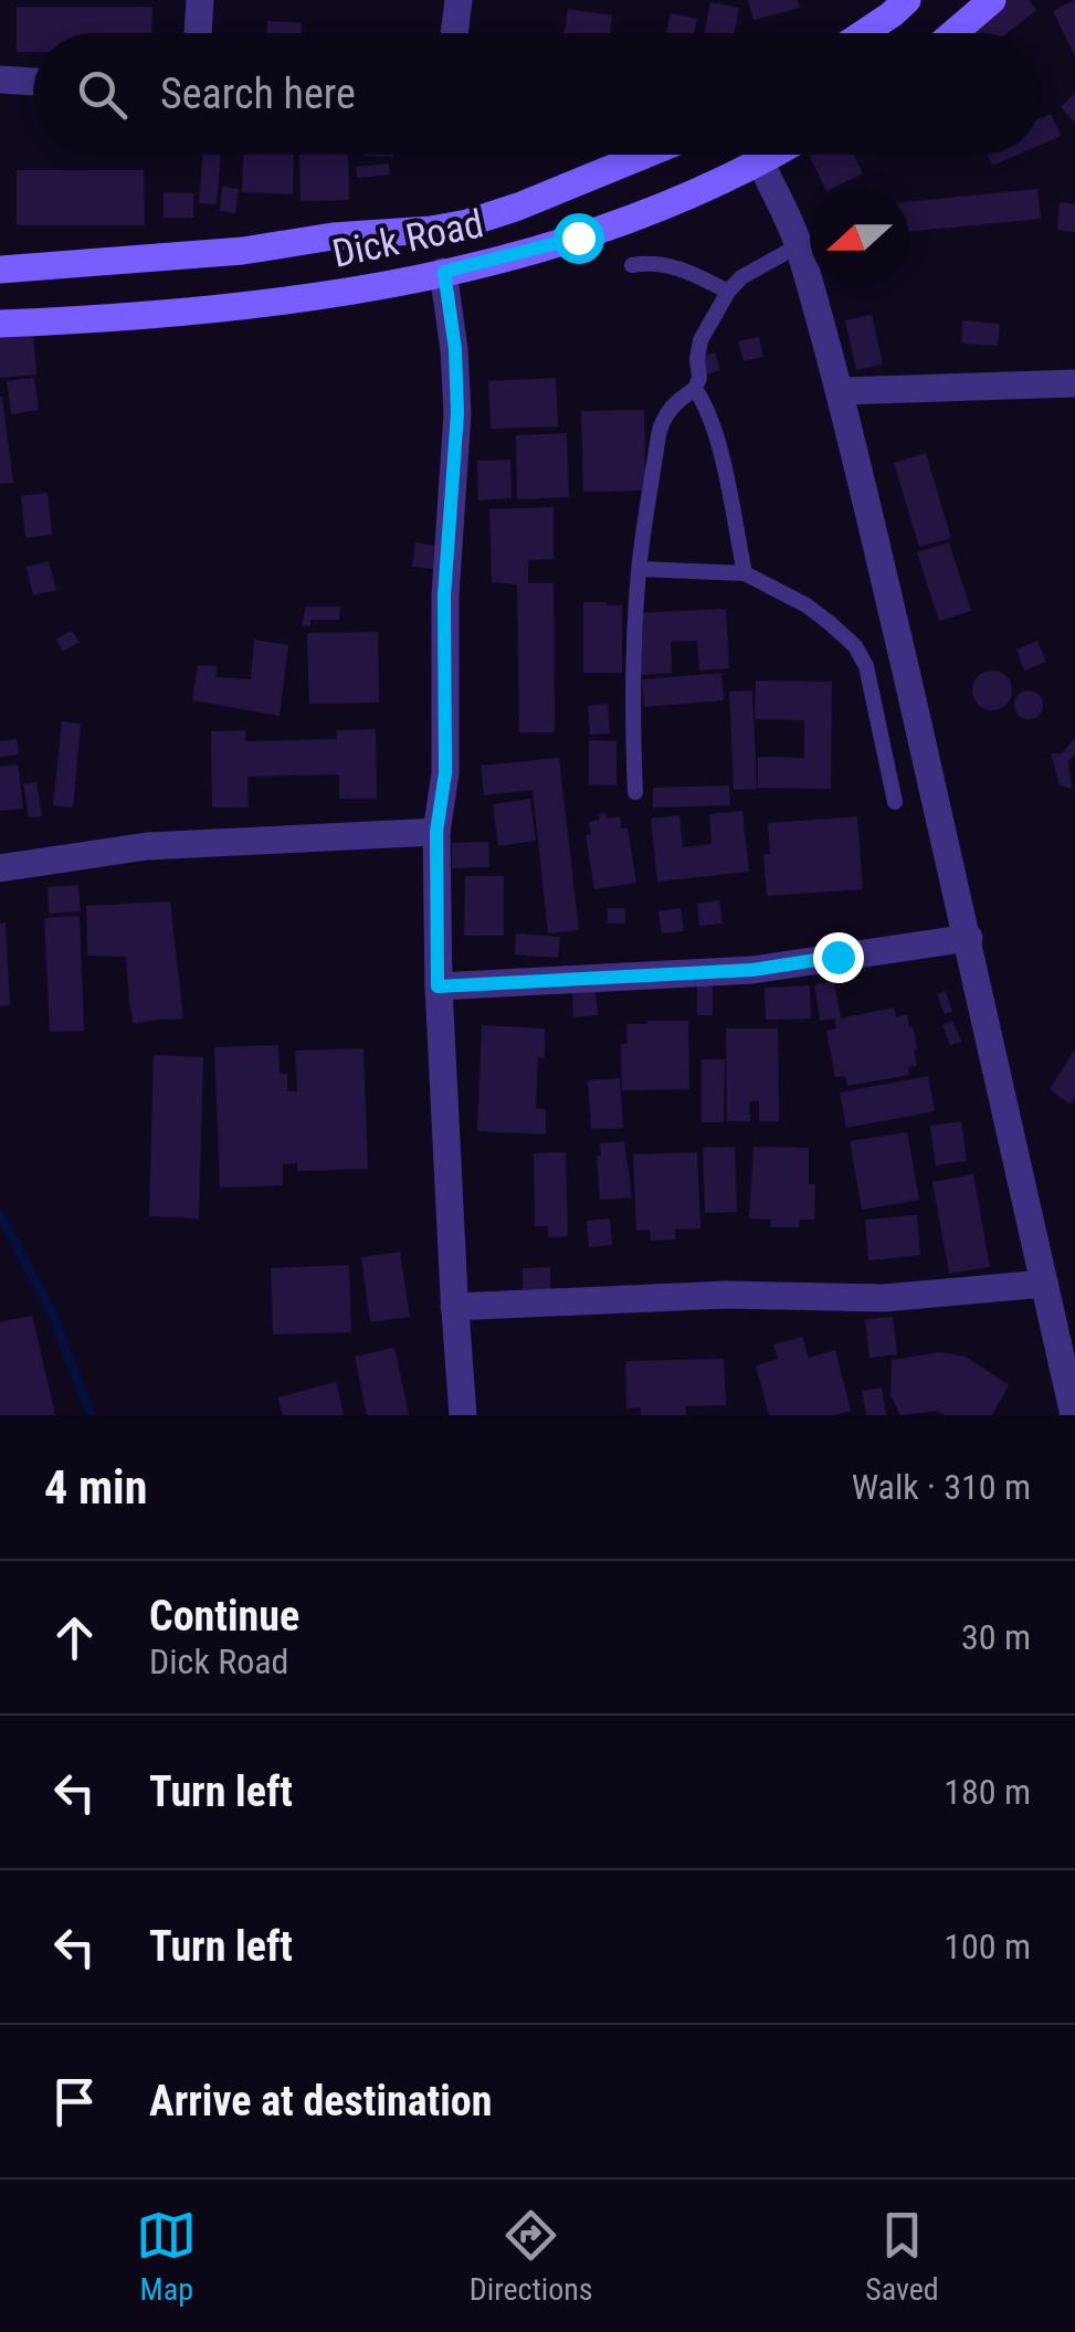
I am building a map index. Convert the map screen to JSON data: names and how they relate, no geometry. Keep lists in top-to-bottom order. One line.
{"streets":{"main road":["Dick Road"]},"north":"left","page":{"search":"Search here","heading":["4 min","Walk · 310 m"],"list":[["Continue","Dick Road","30 m"],["Turn left","180 m"],["Turn left","100 m"],"Arrive at destination"],"nav":["Map","Directions","Saved"]}}
